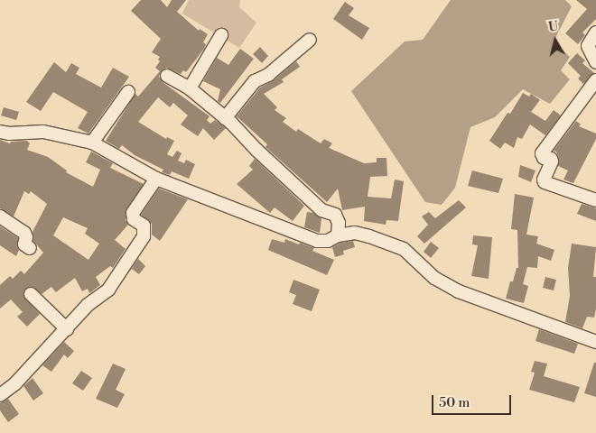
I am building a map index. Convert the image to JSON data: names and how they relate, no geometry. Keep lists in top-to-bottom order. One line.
{"scale_bar":"50 m","north":"top"}
